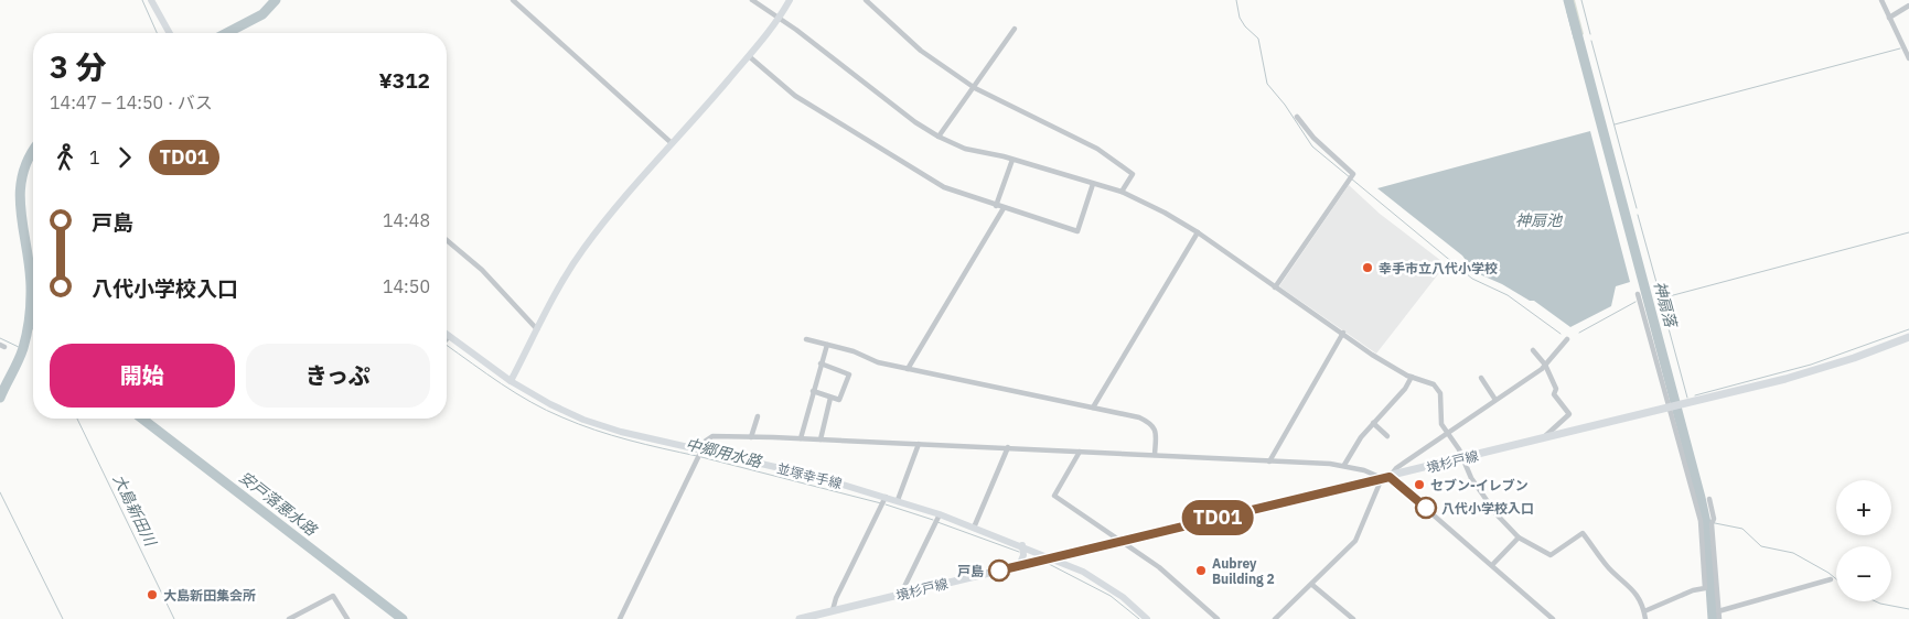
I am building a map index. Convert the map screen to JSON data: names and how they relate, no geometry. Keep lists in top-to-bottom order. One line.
{"streets":{"main road":["境杉戸線","並塚幸手線"]},"crossings":[["境杉戸線","並塚幸手線"]],"water":["神扇池","神扇落","中郷用水路","安戸落悪水路","大島新田川"],"places":["幸手市立八代小学校","セブン-イレブン","八代小学校入口","戸島","Aubrey Building 2","大島新田集会所"],"lines":["bus line TD01"],"page":{"on_map":"TD01","heading":["3 分","14:47 – 14:50 · バス","¥312"],"legs":["1","TD01"],"list":[{"name":"戸島","value":"14:48"},{"name":"八代小学校入口","value":"14:50"}],"buttons":["開始","きっぷ"],"map_buttons":["+","−"]}}
